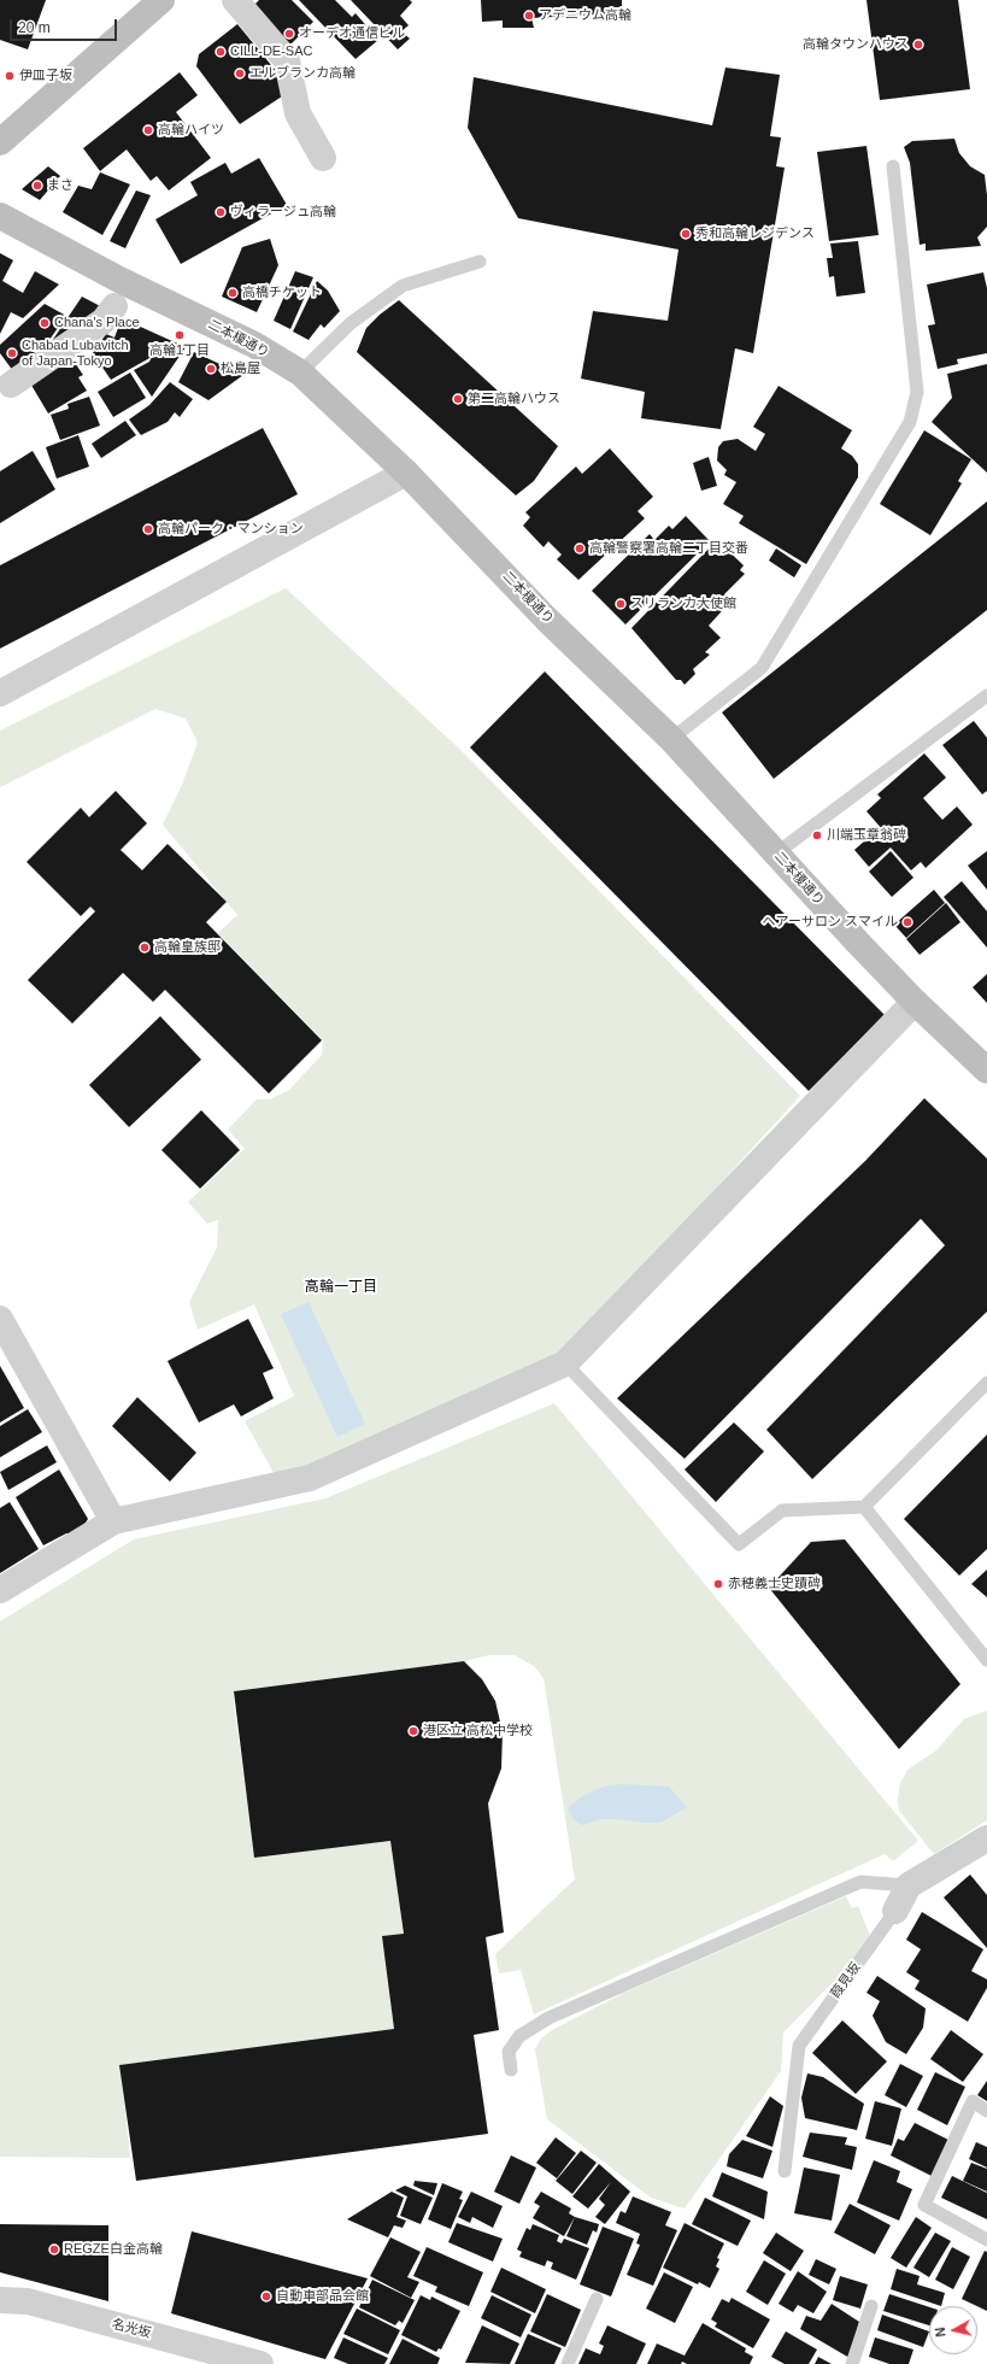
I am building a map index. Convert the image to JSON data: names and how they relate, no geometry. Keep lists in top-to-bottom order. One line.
{"streets":{"street":["二本榎通り","葭見坂","名光坂"]},"districts":["高輪一丁目"],"places":["アデニウム高輪","オーデオ通信ビル","高輪タウンハウス","CILL-DE-SAC","エルブランカ高輪","伊皿子坂","高輪ハイツ","まさ","ヴィラージュ高輪","秀和高輪レジデンス","高橋チケット","Chana's Place","高輪1丁目","Chabad Lubavitch of Japan-Tokyo","松島屋","第二高輪ハウス","高輪パーク・マンション","高輪警察署高輪二丁目交番","スリランカ大使館","川端玉章翁碑","ヘアーサロン スマイル","高輪皇族邸","赤穂義士史蹟碑","港区立 高松中学校","REGZE白金高輪","自動車部品会館"],"scale_bar":"20 m","north":"left"}
